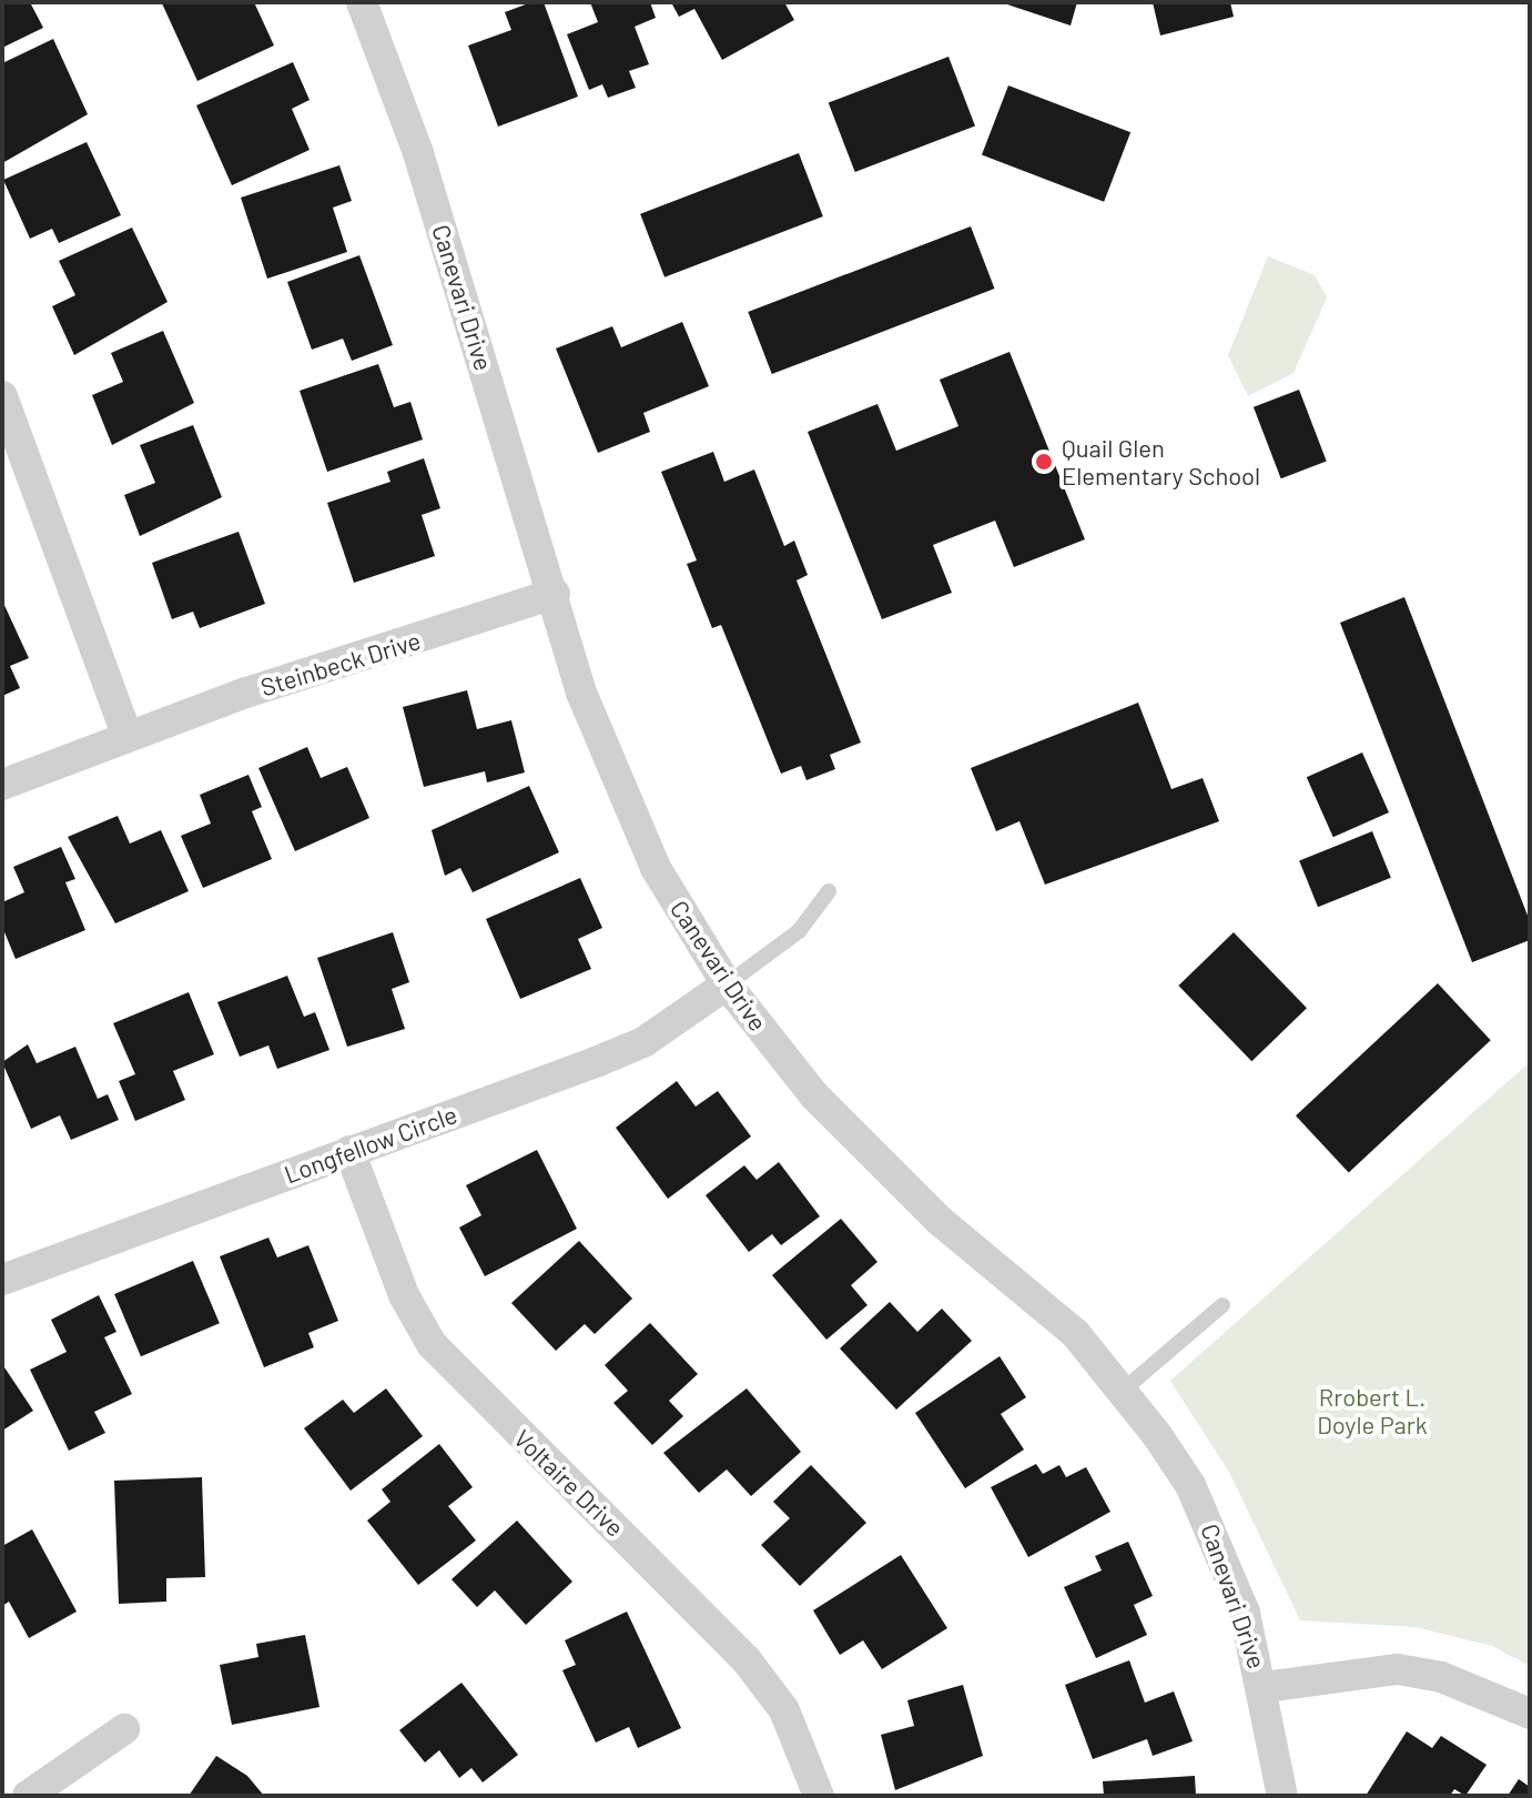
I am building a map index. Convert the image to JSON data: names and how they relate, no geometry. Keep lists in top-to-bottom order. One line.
{"streets":{"street":["Canevari Drive","Steinbeck Drive","Longfellow Circle","Voltaire Drive"]},"crossings":[["Canevari Drive","Steinbeck Drive"],["Canevari Drive","Longfellow Circle"],["Longfellow Circle","Voltaire Drive"]],"parks":["Rrobert L. Doyle Park"],"places":["Quail Glen Elementary School"]}
